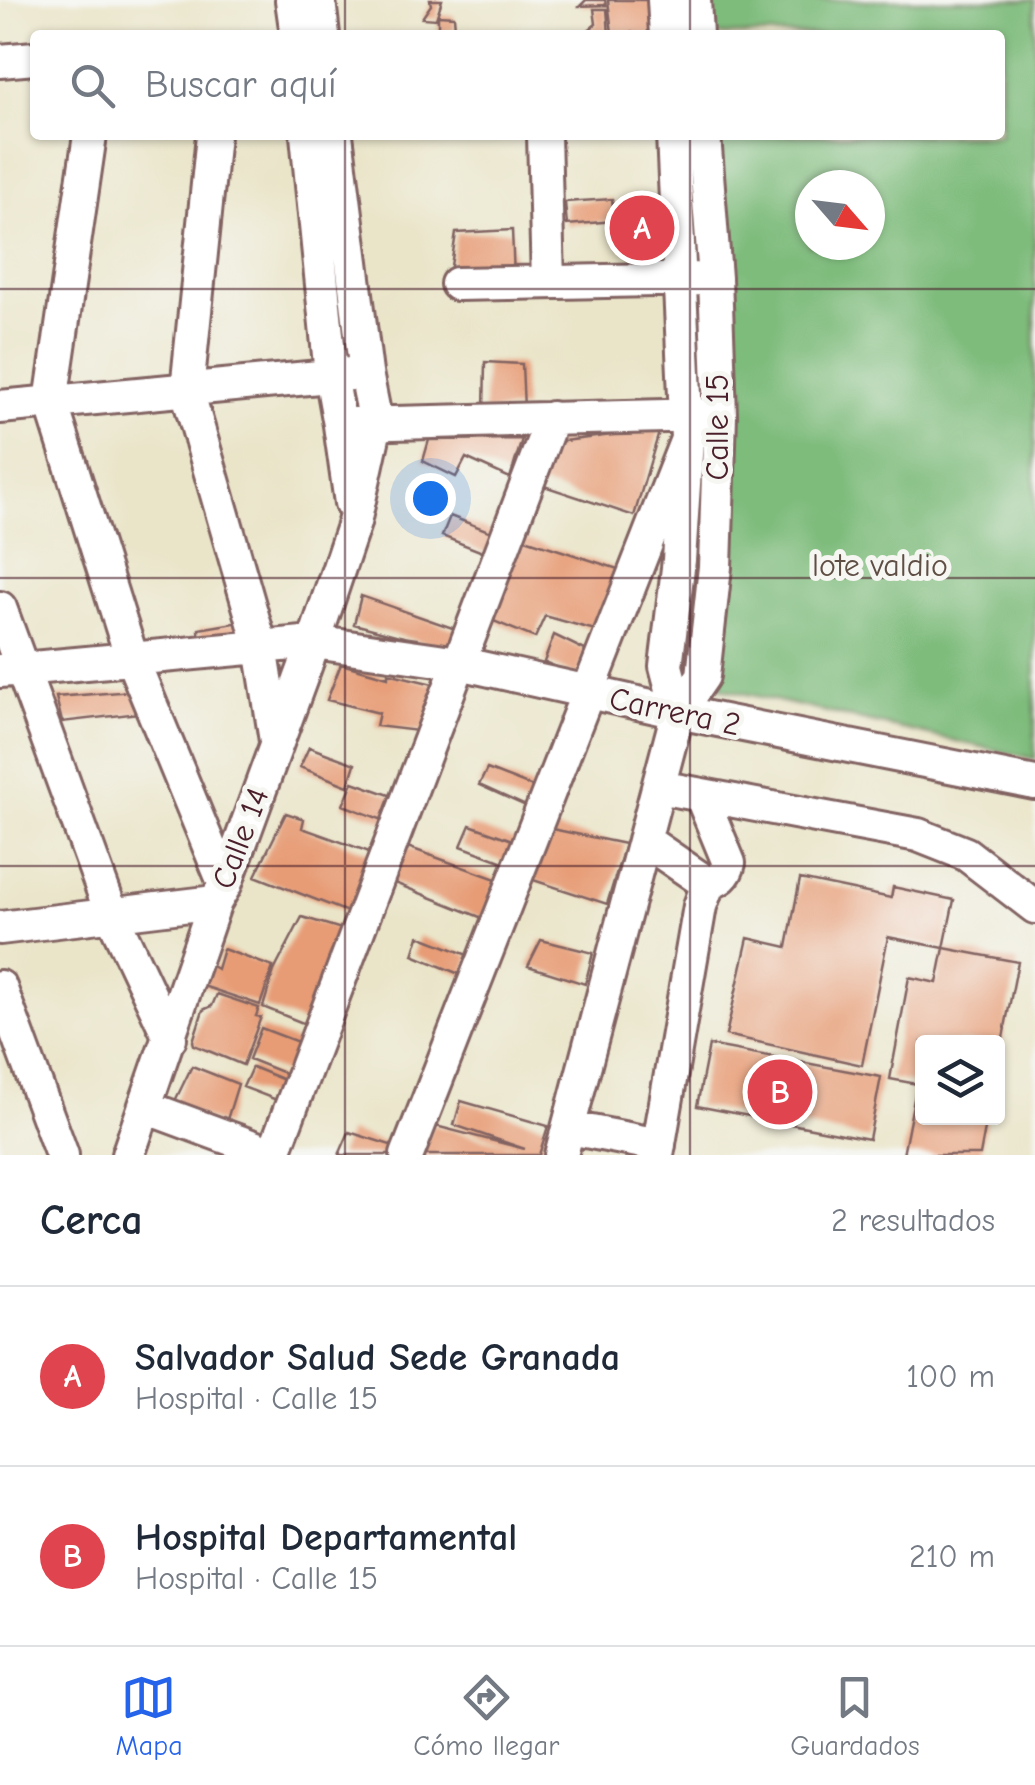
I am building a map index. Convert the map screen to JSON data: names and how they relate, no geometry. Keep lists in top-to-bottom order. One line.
{"streets":{"street":["Calle 15","Carrera 2","Calle 14"]},"crossings":[["Calle 15","Carrera 2"],["Carrera 2","Calle 14"]],"parks":["lote valdio"],"north":"bottom right","page":{"search":"Buscar aquí","pins":["A","B"],"heading":["Cerca","2 resultados"],"list":[{"mark":"A","name":"Salvador Salud Sede Granada","note":"Hospital · Calle 15","value":"100 m"},{"mark":"B","name":"Hospital Departamental","note":"Hospital · Calle 15","value":"210 m"}],"nav":["Mapa","Cómo llegar","Guardados"]}}
